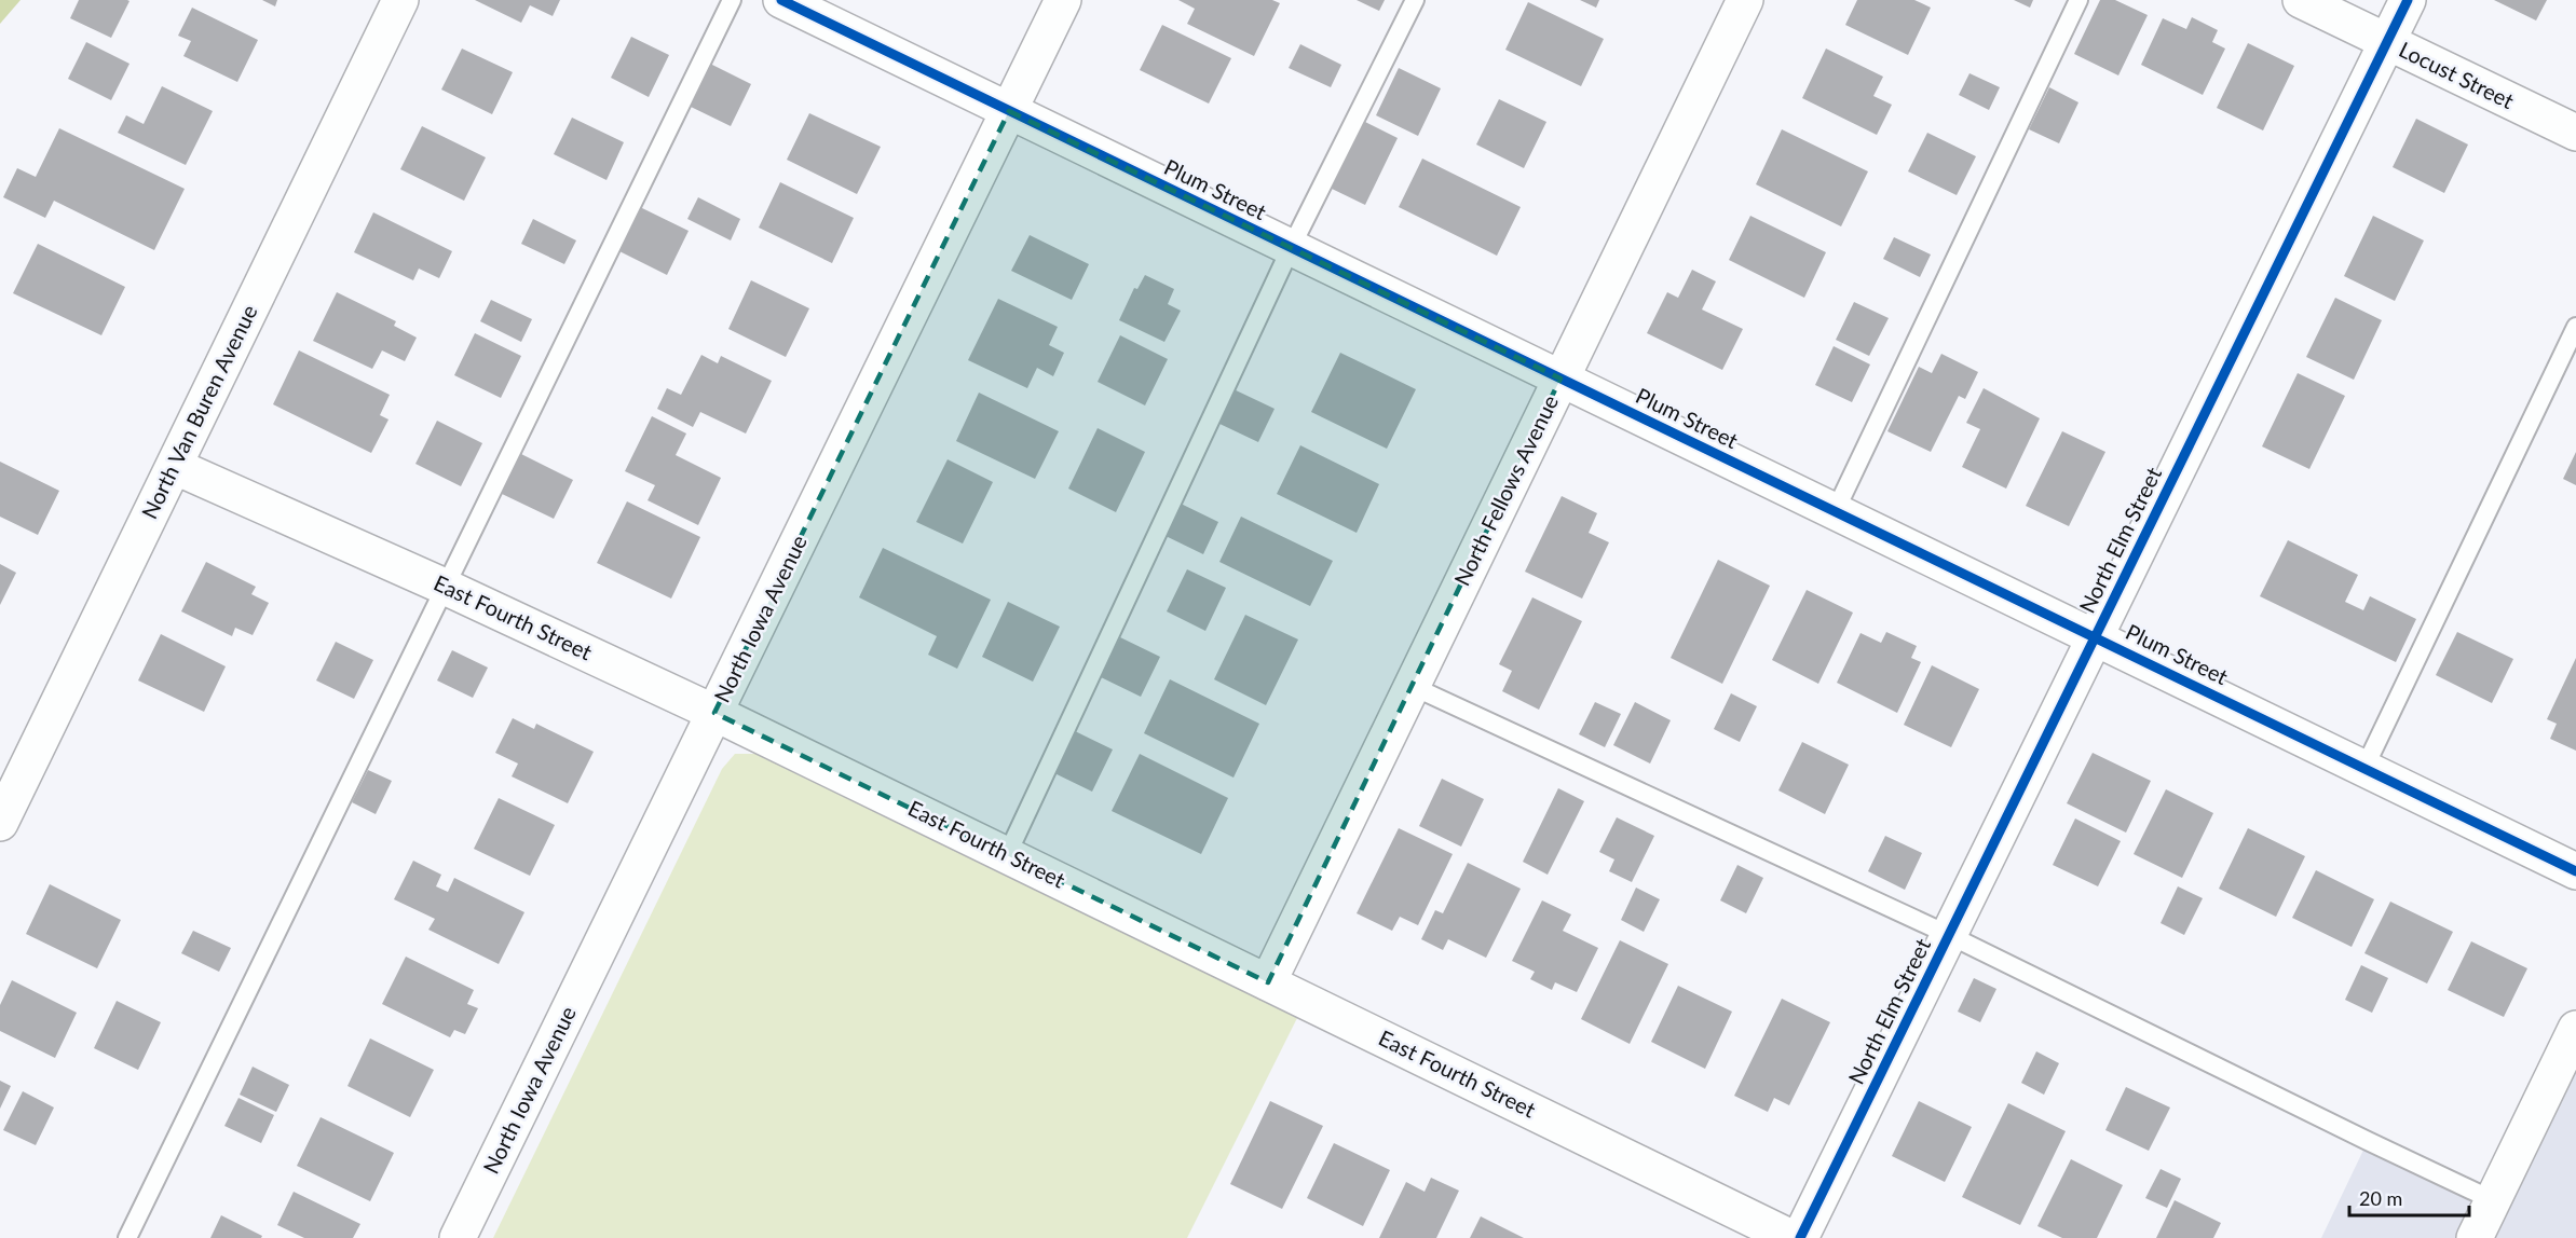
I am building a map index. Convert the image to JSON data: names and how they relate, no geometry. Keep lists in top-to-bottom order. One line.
{"streets":{"street":["Locust Street","Plum Street","North Van Buren Avenue","North Fellows Avenue","North Elm Street","East Fourth Street","North Iowa Avenue"]},"crossings":[["Locust Street","North Elm Street"],["Plum Street","North Fellows Avenue"],["Plum Street","North Elm Street"],["Plum Street","North Iowa Avenue"],["North Van Buren Avenue","East Fourth Street"],["North Fellows Avenue","East Fourth Street"],["East Fourth Street","North Iowa Avenue"]],"scale_bar":"20 m"}
